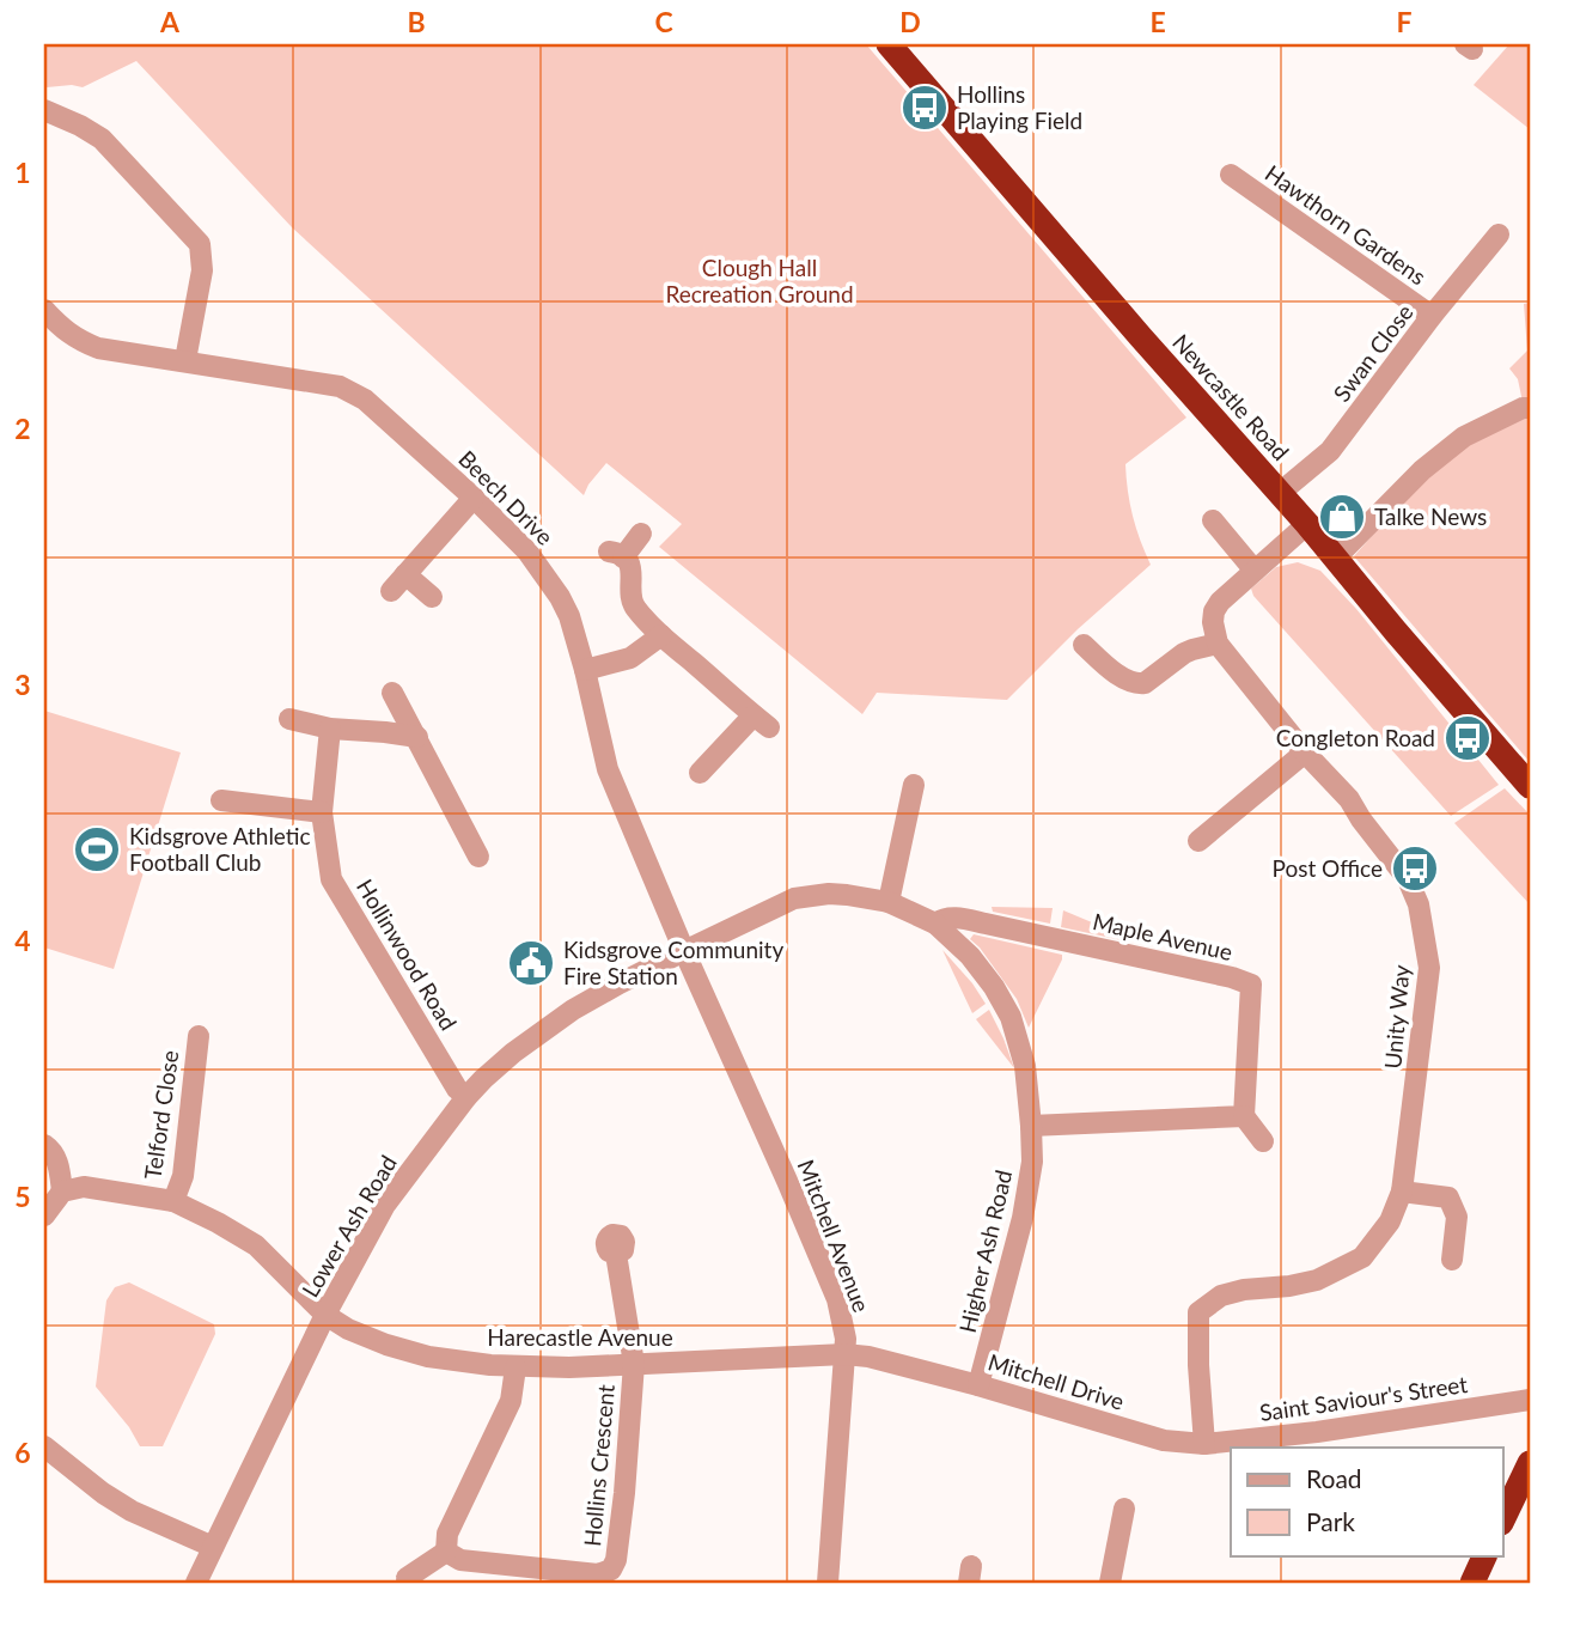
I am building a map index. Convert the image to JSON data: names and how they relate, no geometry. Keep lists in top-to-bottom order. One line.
{"streets":{"highway":["Newcastle Road"],"street":["Hawthorn Gardens","Swan Close","Beech Drive","Maple Avenue","Hollinwood Road","Unity Way","Telford Close","Lower Ash Road","Mitchell Avenue","Higher Ash Road","Harecastle Avenue","Mitchell Drive","Saint Saviour's Street","Hollins Crescent"]},"crossings":[["Hawthorn Gardens","Swan Close"],["Swan Close","Newcastle Road"],["Beech Drive","Lower Ash Road"],["Beech Drive","Mitchell Avenue"],["Beech Drive","Higher Ash Road"],["Maple Avenue","Higher Ash Road"],["Hollinwood Road","Lower Ash Road"],["Unity Way","Mitchell Drive"],["Unity Way","Saint Saviour's Street"],["Telford Close","Harecastle Avenue"],["Lower Ash Road","Higher Ash Road"],["Lower Ash Road","Harecastle Avenue"],["Mitchell Avenue","Harecastle Avenue"],["Mitchell Avenue","Mitchell Drive"],["Higher Ash Road","Mitchell Drive"],["Harecastle Avenue","Mitchell Drive"],["Harecastle Avenue","Hollins Crescent"],["Mitchell Drive","Saint Saviour's Street"]],"parks":["Clough Hall Recreation Ground"],"places":{"bus stop":["Hollins Playing Field","Congleton Road","Post Office"],"shop":["Talke News"],"sports":["Kidsgrove Athletic Football Club"],"public building":["Kidsgrove Community Fire Station"]},"legend":["Road","Park"],"grid":{"columns":["A","B","C","D","E","F"],"rows":["1","2","3","4","5","6"]}}
